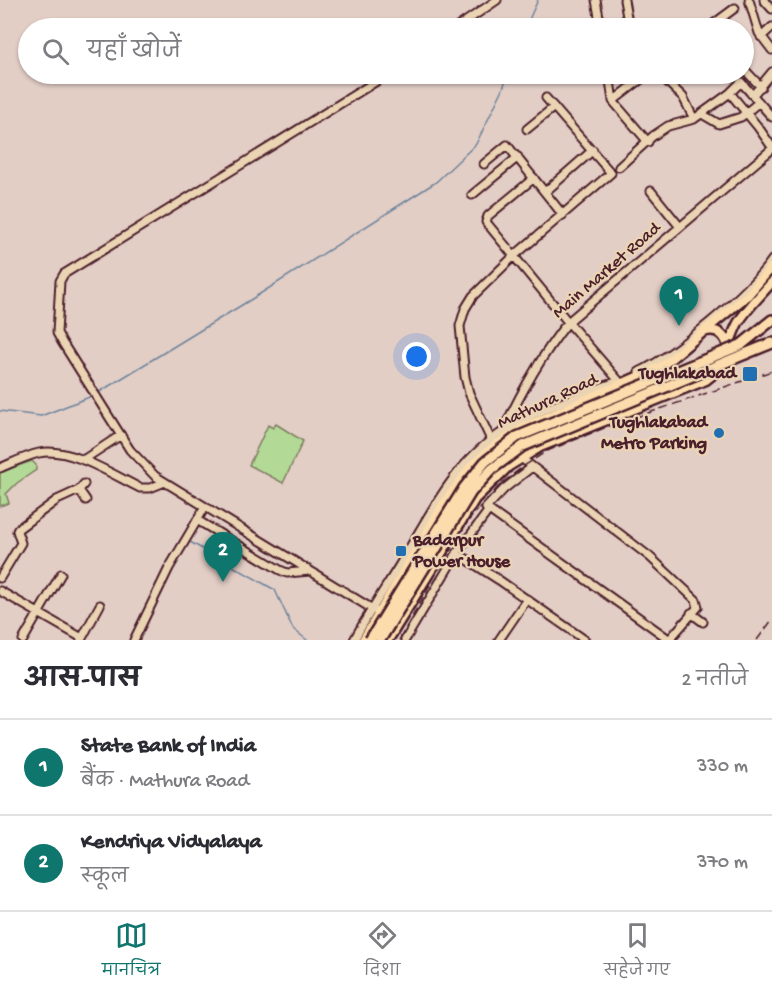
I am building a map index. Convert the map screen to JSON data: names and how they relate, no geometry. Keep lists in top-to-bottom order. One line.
{"streets":{"highway":["Mathura Road"],"street":["Main Market Road"]},"crossings":[["Main Market Road","Mathura Road"]],"places":{"transit":["Tughlakabad","Badarpur Power House"],"other":["Tughlakabad Metro Parking"]},"page":{"search":"यहाँ खोजें","pins":["1","2"],"heading":["आस-पास","2 नतीजे"],"list":[{"mark":"1","name":"State Bank of India","note":"बैंक · Mathura Road","value":"330 m"},{"mark":"2","name":"Kendriya Vidyalaya","note":"स्कूल","value":"370 m"}],"nav":["मानचित्र","दिशा","सहेजे गए"]}}
